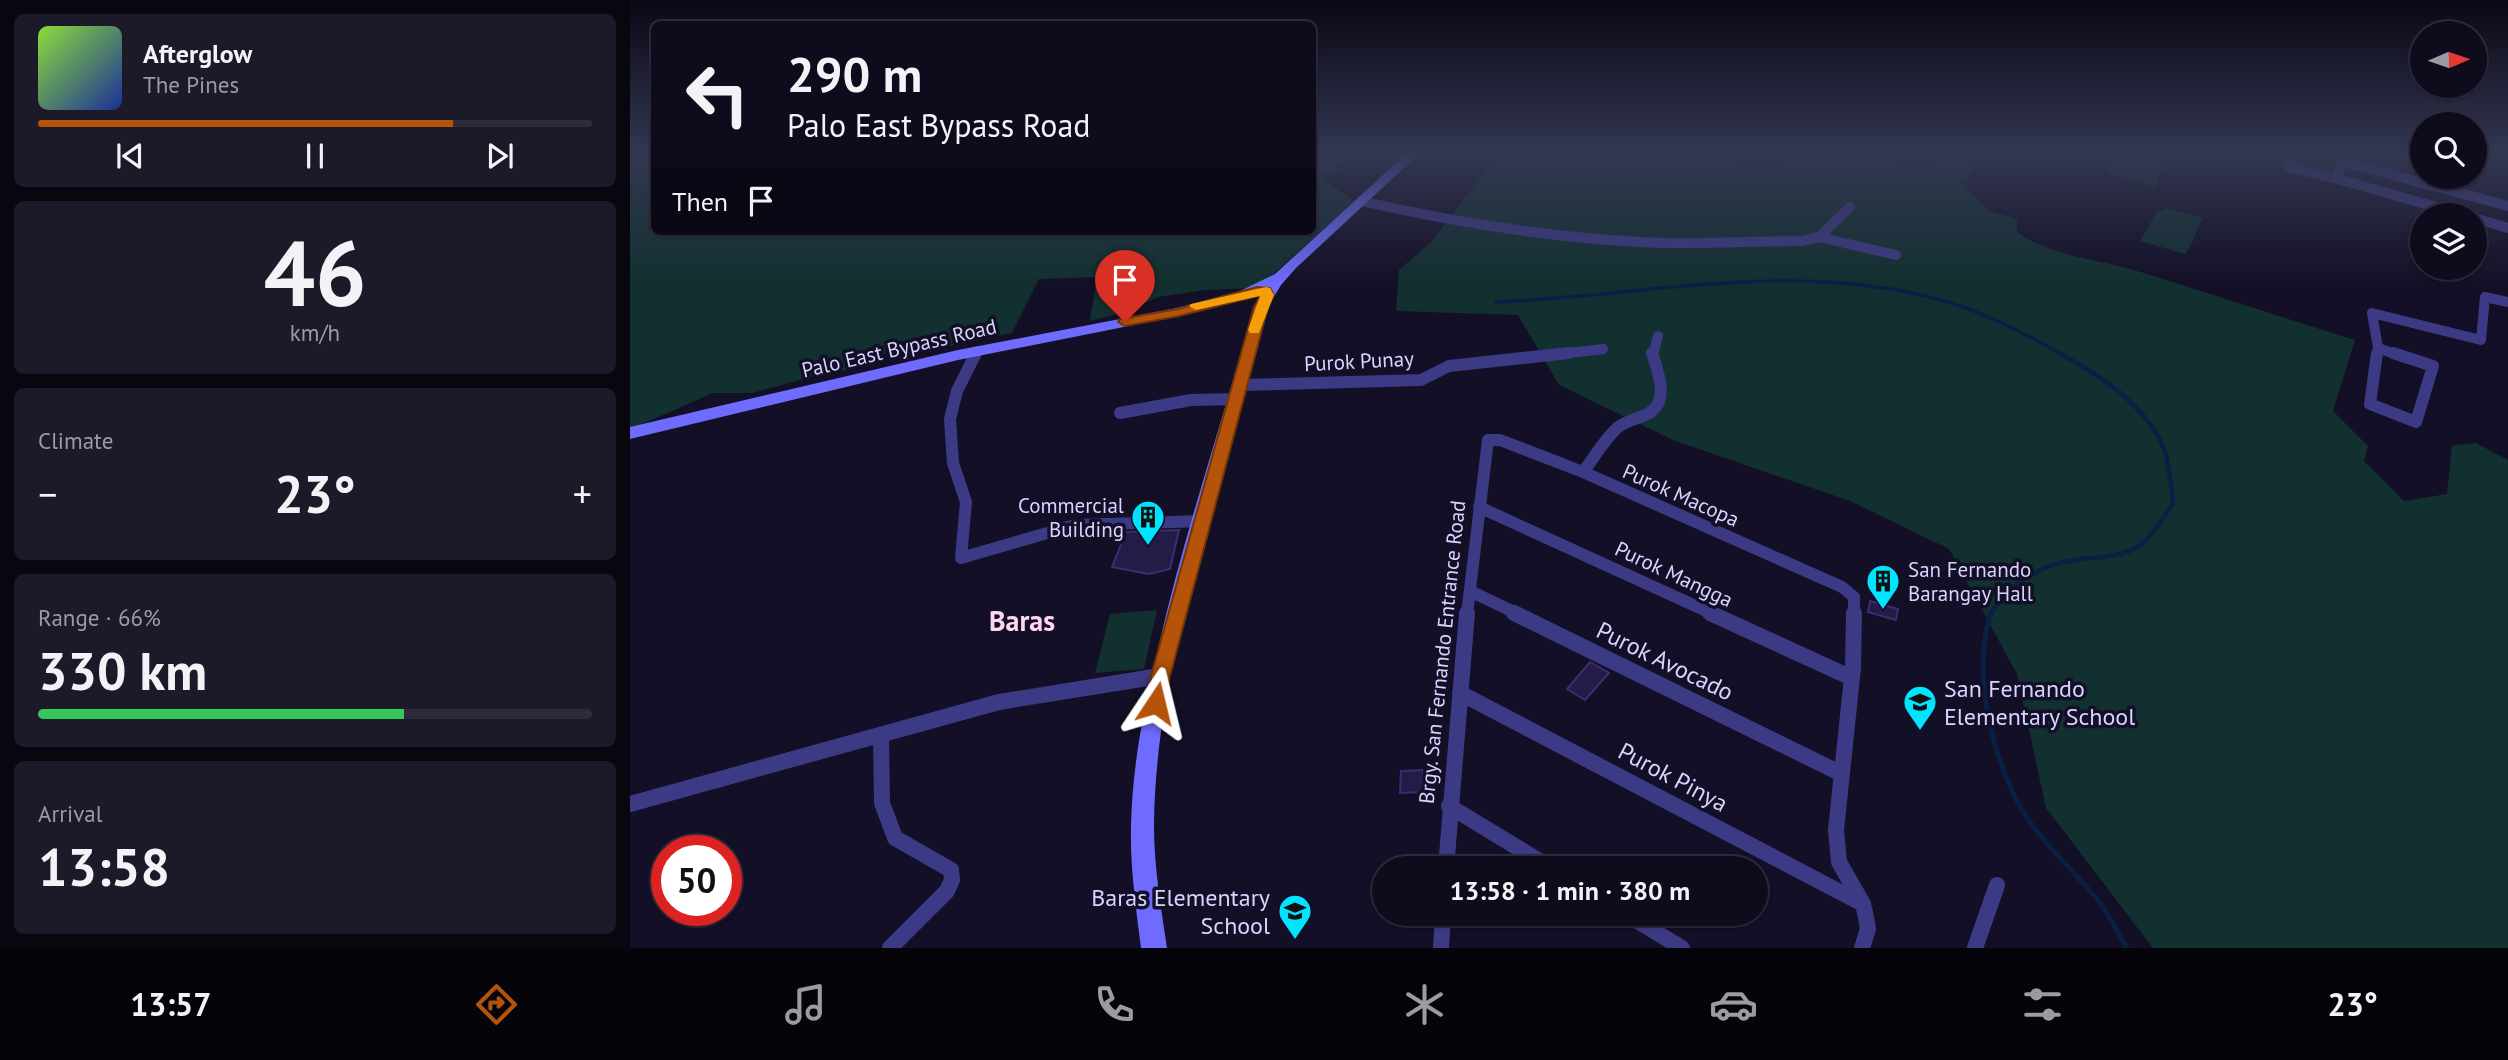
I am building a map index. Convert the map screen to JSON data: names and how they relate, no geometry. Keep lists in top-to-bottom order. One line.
{"streets":{"main road":["Palo East Bypass Road"],"street":["Purok Punay","Purok Macopa","Purok Mangga","Brgy. San Fernando Entrance Road","Purok Avocado","Purok Pinya"]},"crossings":[["Purok Macopa","Purok Mangga"],["Purok Macopa","Brgy. San Fernando Entrance Road"],["Purok Mangga","Brgy. San Fernando Entrance Road"],["Brgy. San Fernando Entrance Road","Purok Avocado"],["Brgy. San Fernando Entrance Road","Purok Pinya"]],"districts":["Baras"],"places":{"building":["Commercial Building","San Fernando Barangay Hall"],"school or university":["San Fernando Elementary School","Baras Elementary School"]},"north":"right","page":{"turn":["290 m","Palo East Bypass Road"],"song":["Afterglow","The Pines"],"then":"Then","tile":[["46","km/h"],"Climate",["Range · 66%","330 km"],["Arrival","13:58"]],"heat":["−","23°","+"],"limit":"50","trip":"13:58 · 1 min · 380 m","tabs":["13:57","23°"]}}
